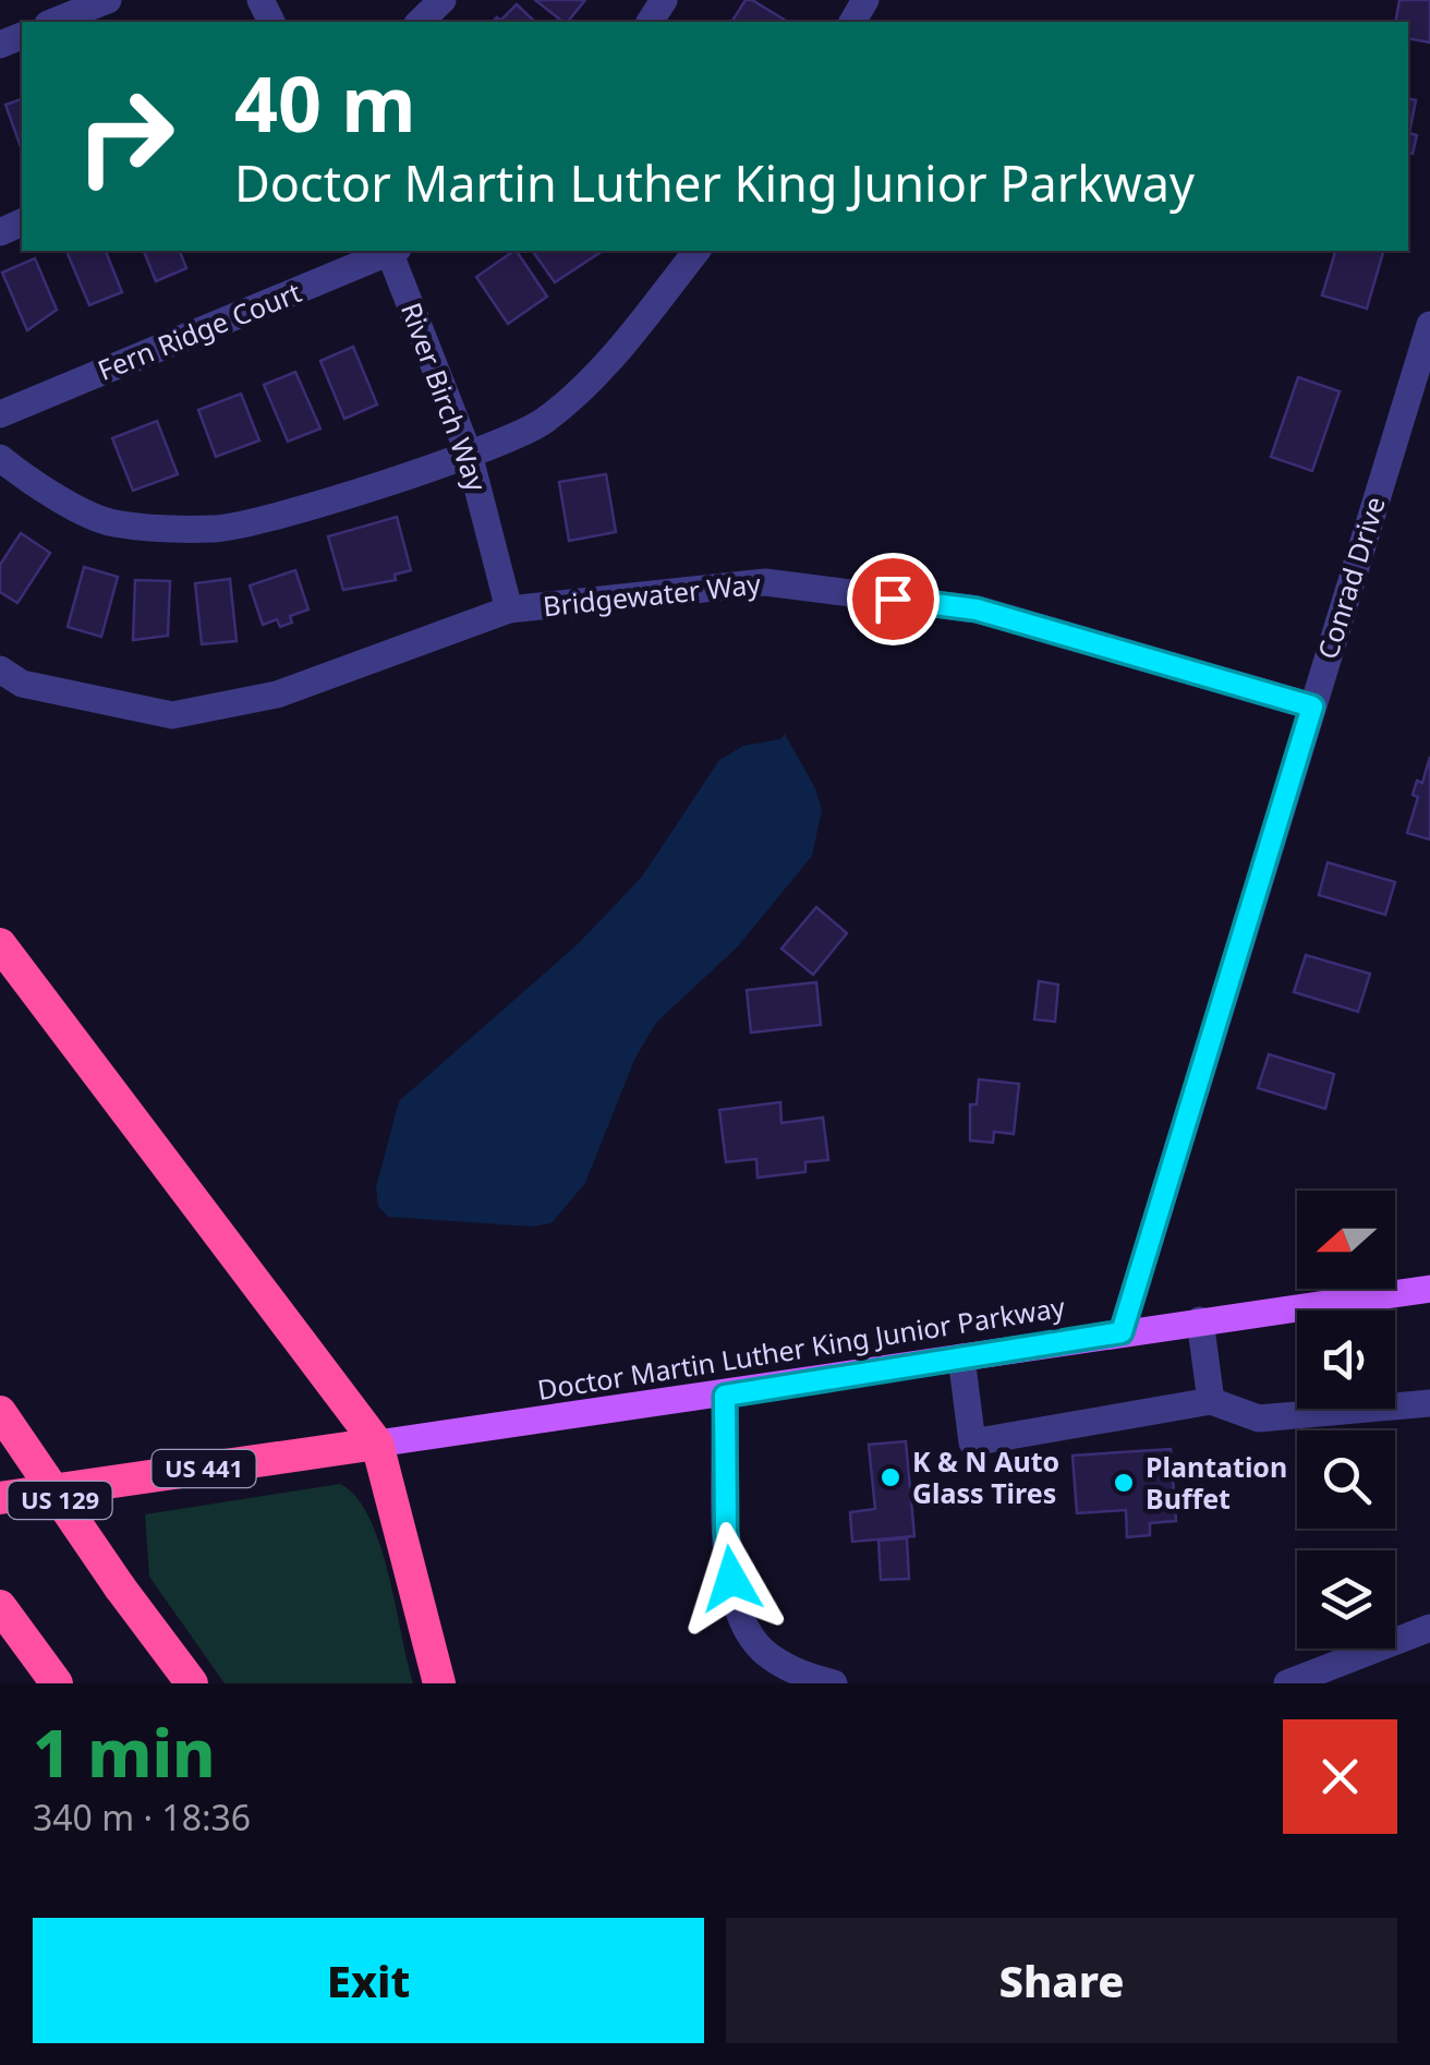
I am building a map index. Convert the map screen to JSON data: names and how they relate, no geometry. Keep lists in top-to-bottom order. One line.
{"streets":{"highway":["US 441","US 129"],"main road":["Doctor Martin Luther King Junior Parkway"],"street":["Fern Ridge Court","River Birch Way","Conrad Drive","Bridgewater Way"]},"crossings":[["River Birch Way","Bridgewater Way"],["Conrad Drive","Bridgewater Way"],["Conrad Drive","Doctor Martin Luther King Junior Parkway"],["Doctor Martin Luther King Junior Parkway","US 441"]],"places":["K & N Auto Glass Tires","Plantation Buffet"],"north":"left","page":{"turn":["40 m","Doctor Martin Luther King Junior Parkway"],"heading":["1 min","340 m · 18:36"],"buttons":["Exit","Share"]}}
